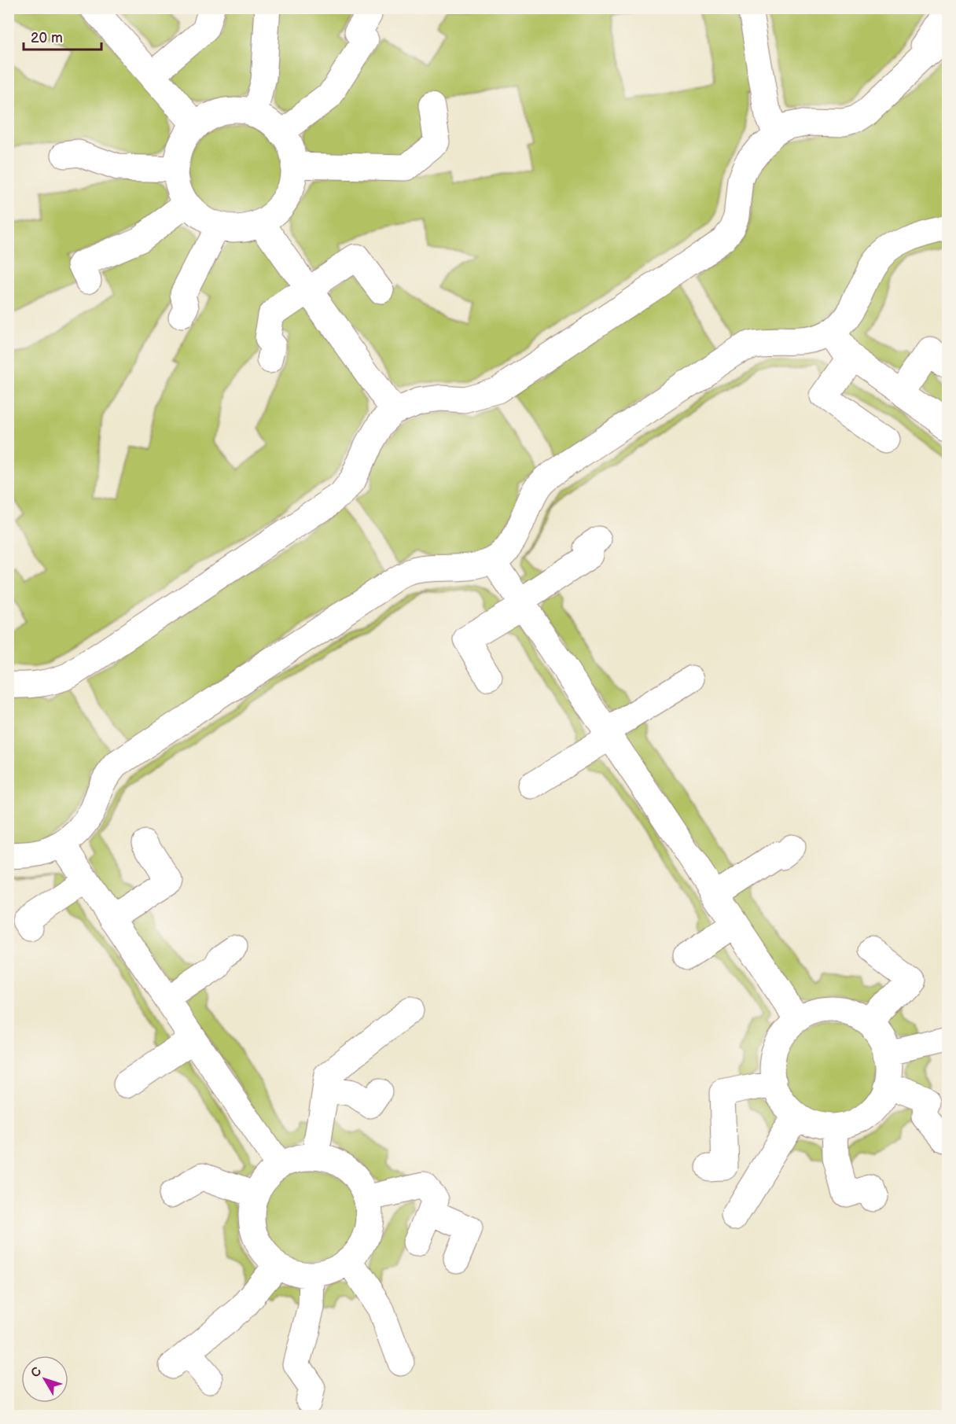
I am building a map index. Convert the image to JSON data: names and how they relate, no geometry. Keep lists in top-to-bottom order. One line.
{"scale_bar":"20 m","north":"top left"}
